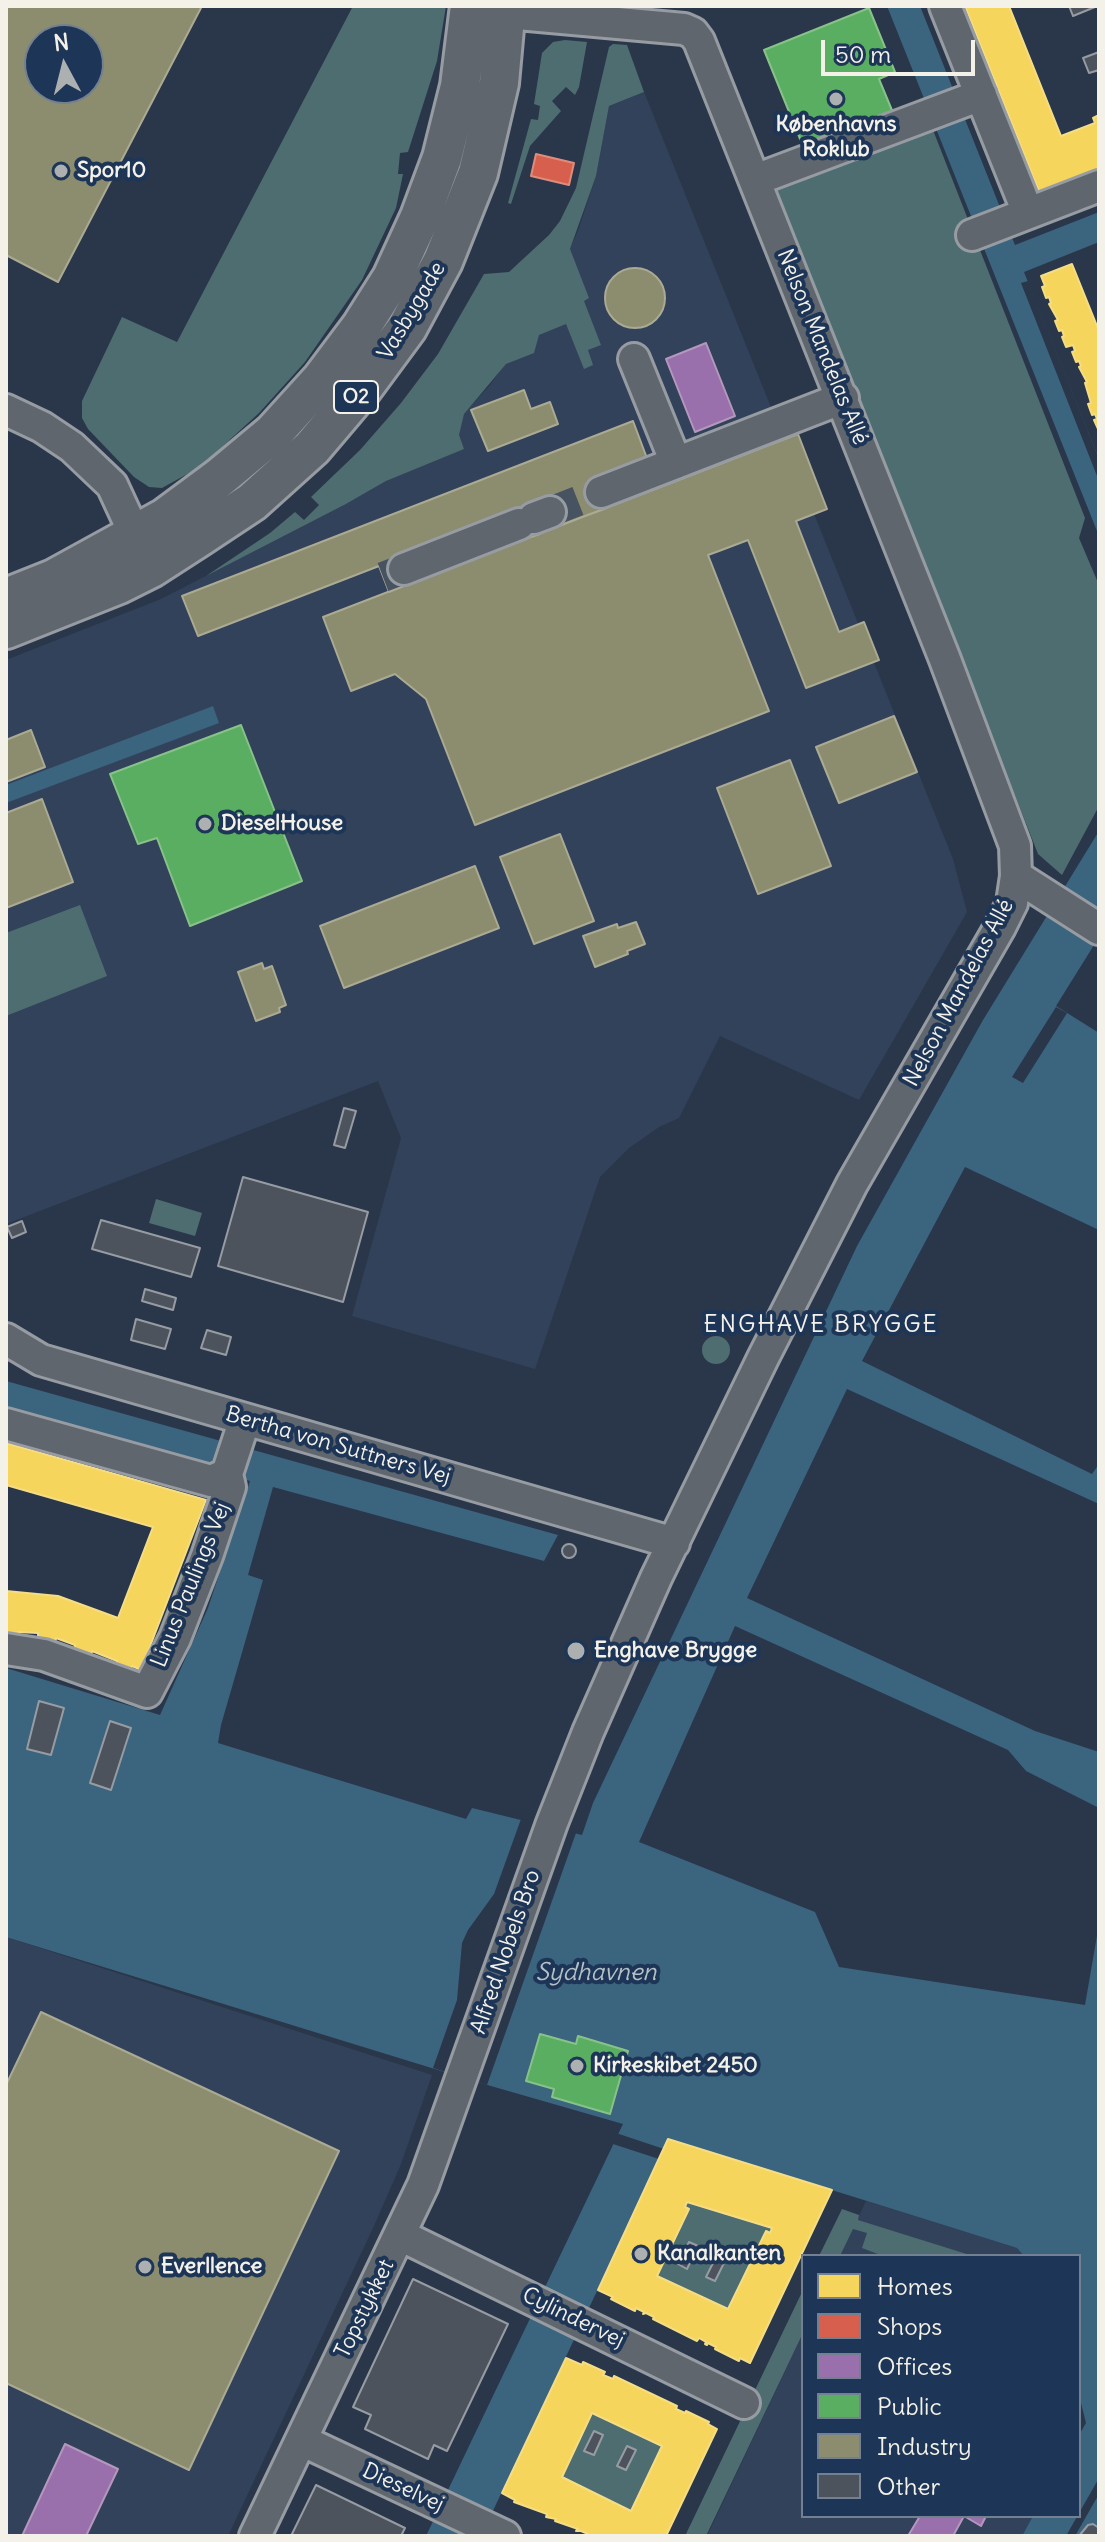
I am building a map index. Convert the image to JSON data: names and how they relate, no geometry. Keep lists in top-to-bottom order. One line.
{"streets":{"main road":["Vasbygade","O2"],"street":["Nelson Mandelas Allé","Bertha von Suttners Vej","Linus Paulings Vej","Alfred Nobels Bro","Topstykket","Cylindervej","Dieselvej"]},"crossings":[["Nelson Mandelas Allé","Bertha von Suttners Vej"],["Nelson Mandelas Allé","Alfred Nobels Bro"],["Bertha von Suttners Vej","Linus Paulings Vej"],["Alfred Nobels Bro","Topstykket"],["Topstykket","Cylindervej"],["Topstykket","Dieselvej"]],"districts":["ENGHAVE BRYGGE"],"water":["Sydhavnen"],"places":["Københavns Roklub","Spor10","DieselHouse","Enghave Brygge","Kirkeskibet 2450","Kanalkanten","Everllence"],"legend":["Homes","Shops","Offices","Public","Industry","Other"],"scale_bar":"50 m","north":"top"}
